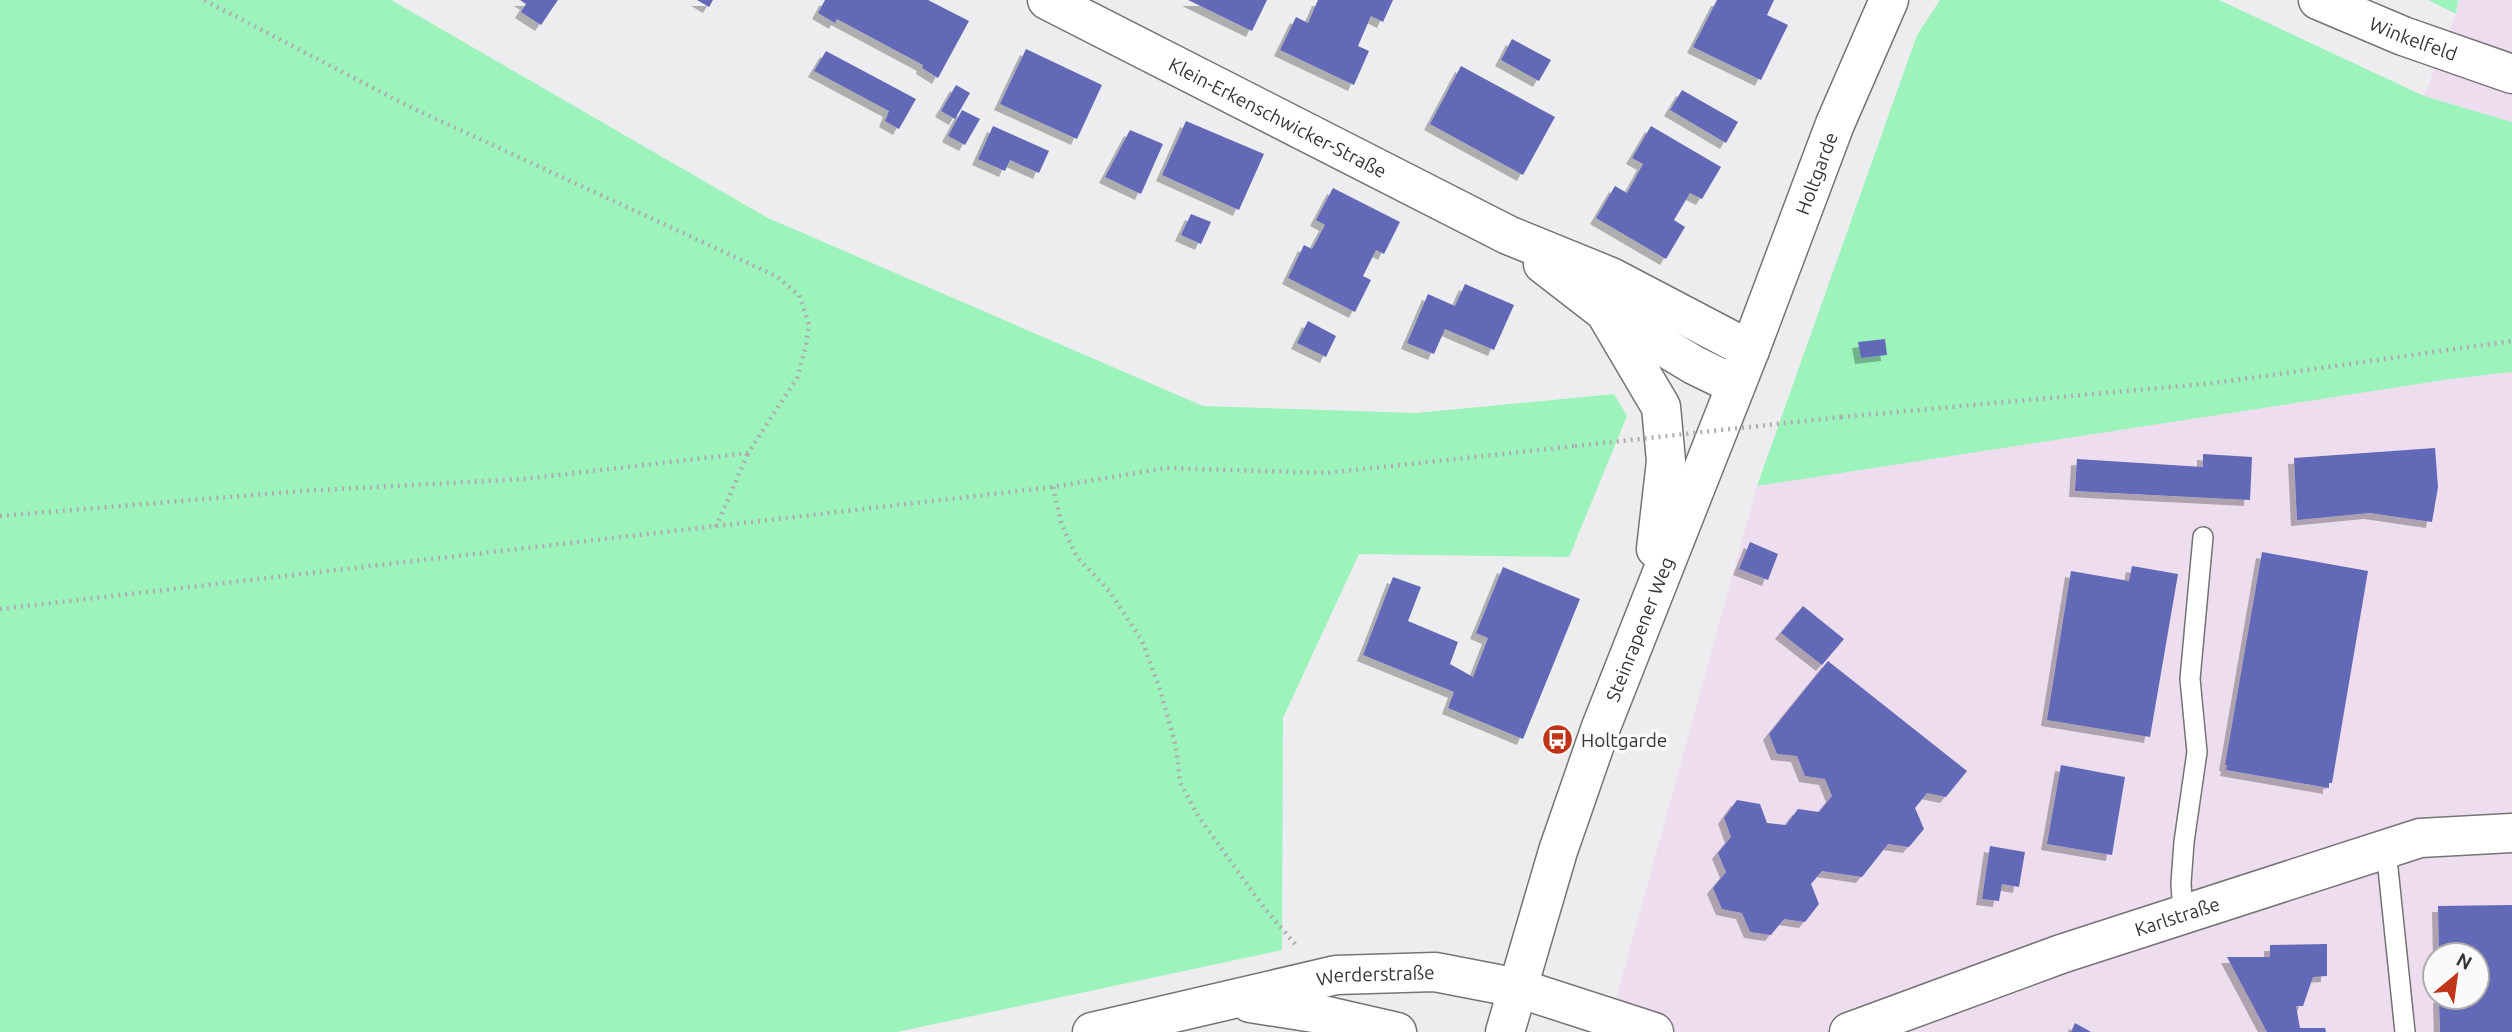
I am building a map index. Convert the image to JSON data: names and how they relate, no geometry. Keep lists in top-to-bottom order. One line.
{"streets":{"street":["Winkelfeld","Klein-Erkenschwicker-Straße","Holtgarde","Steinrapener Weg","Karlstraße","Werderstraße"]},"crossings":[["Klein-Erkenschwicker-Straße","Holtgarde"],["Klein-Erkenschwicker-Straße","Steinrapener Weg"],["Holtgarde","Steinrapener Weg"],["Steinrapener Weg","Werderstraße"]],"places":{"bus stop":["Holtgarde"]},"north":"top right"}
